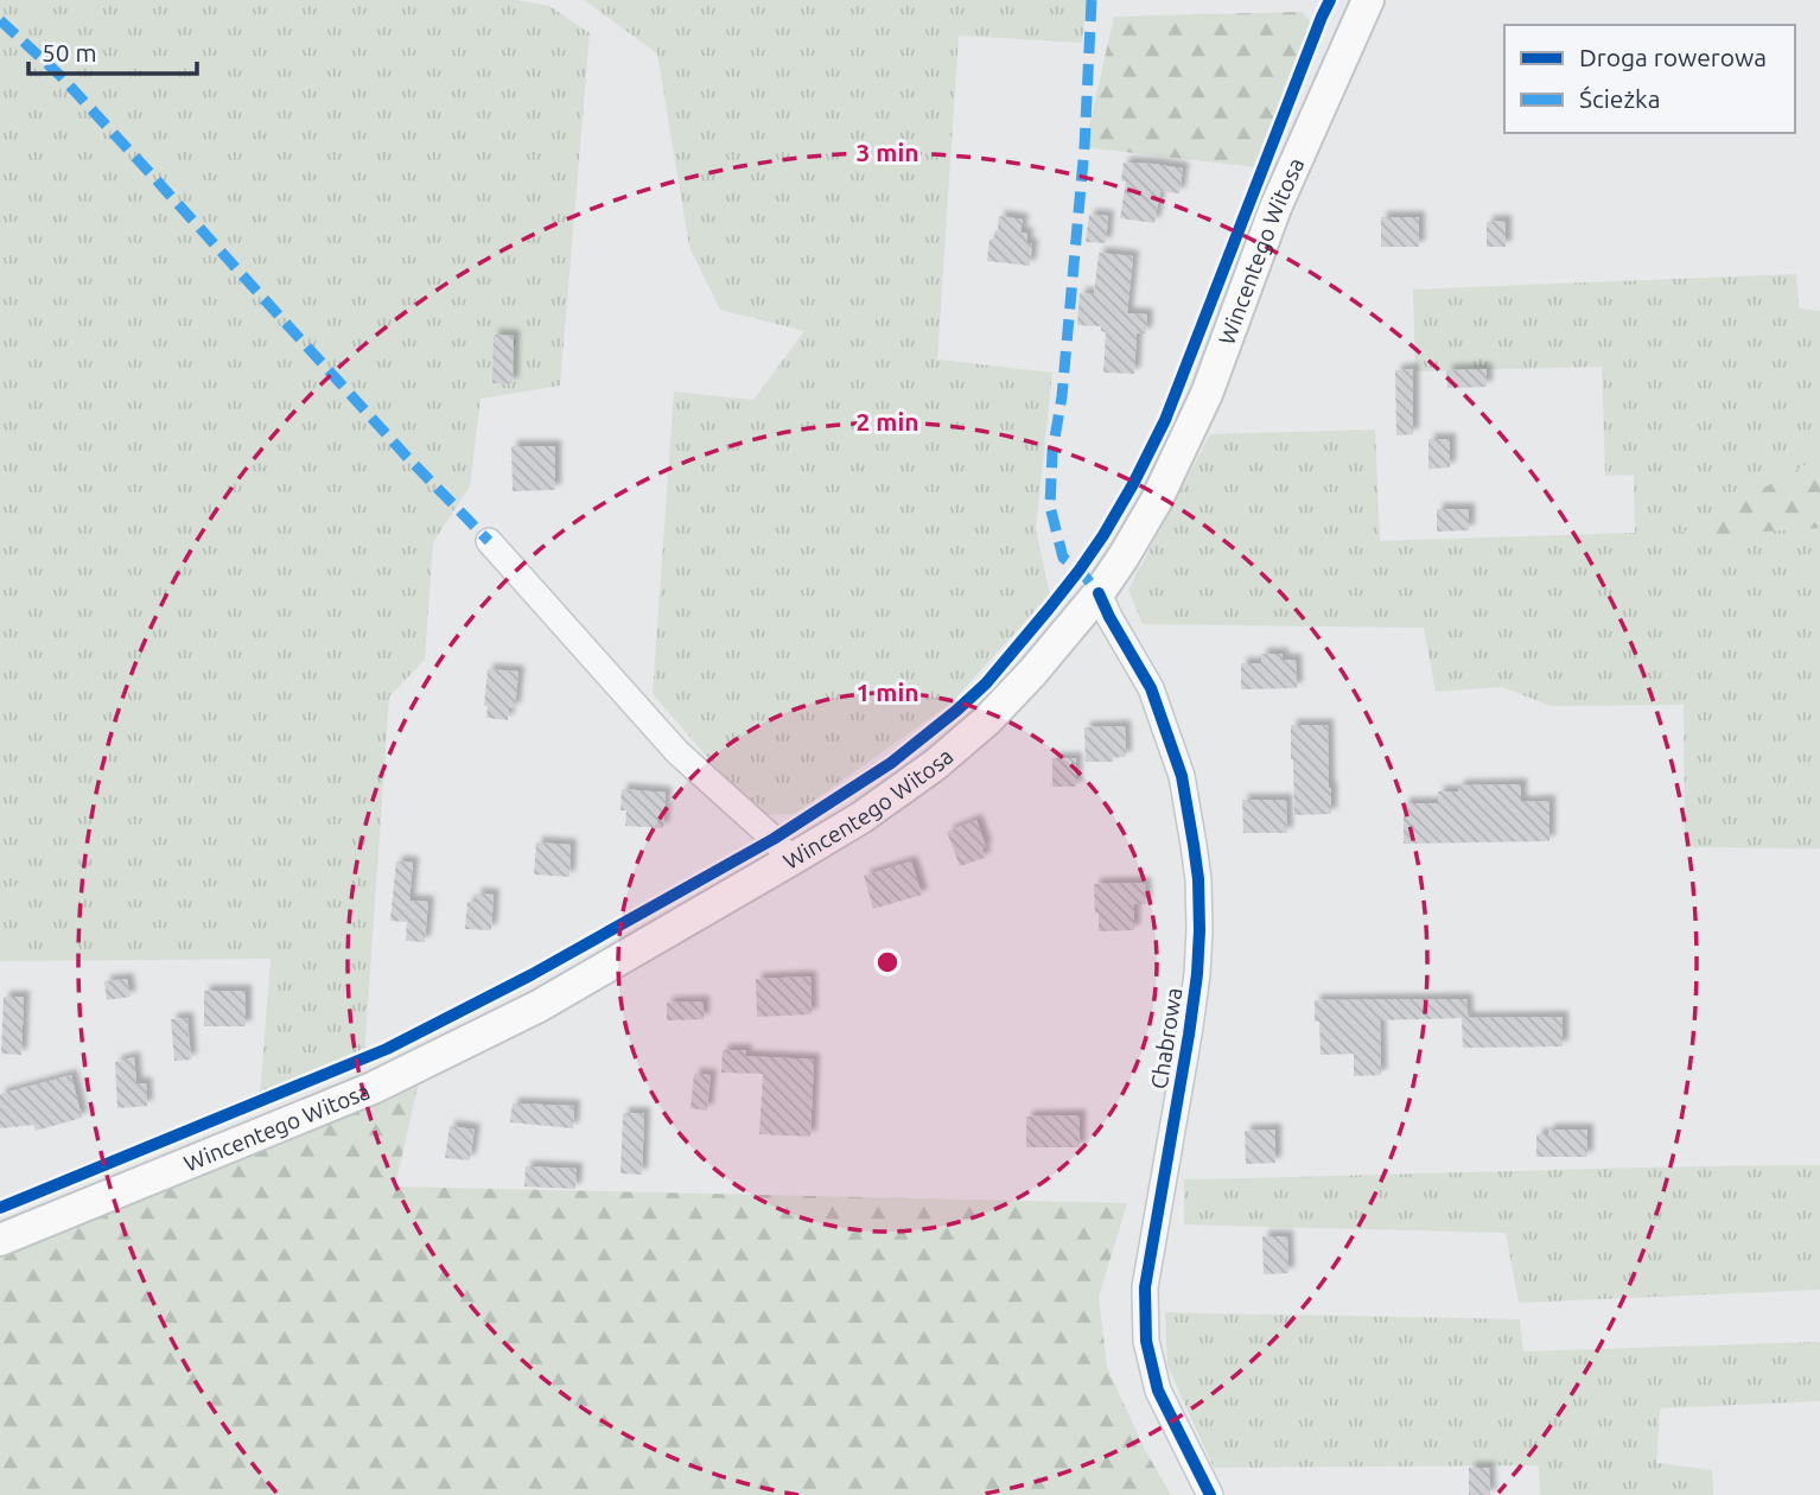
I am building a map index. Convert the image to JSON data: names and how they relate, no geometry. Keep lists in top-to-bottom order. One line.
{"streets":{"main road":["Wincentego Witosa"],"street":["Chabrowa"]},"crossings":[["Wincentego Witosa","Chabrowa"]],"legend":["Droga rowerowa","Ścieżka"],"scale_bar":"50 m","rings":["3 min","2 min","1 min"]}
